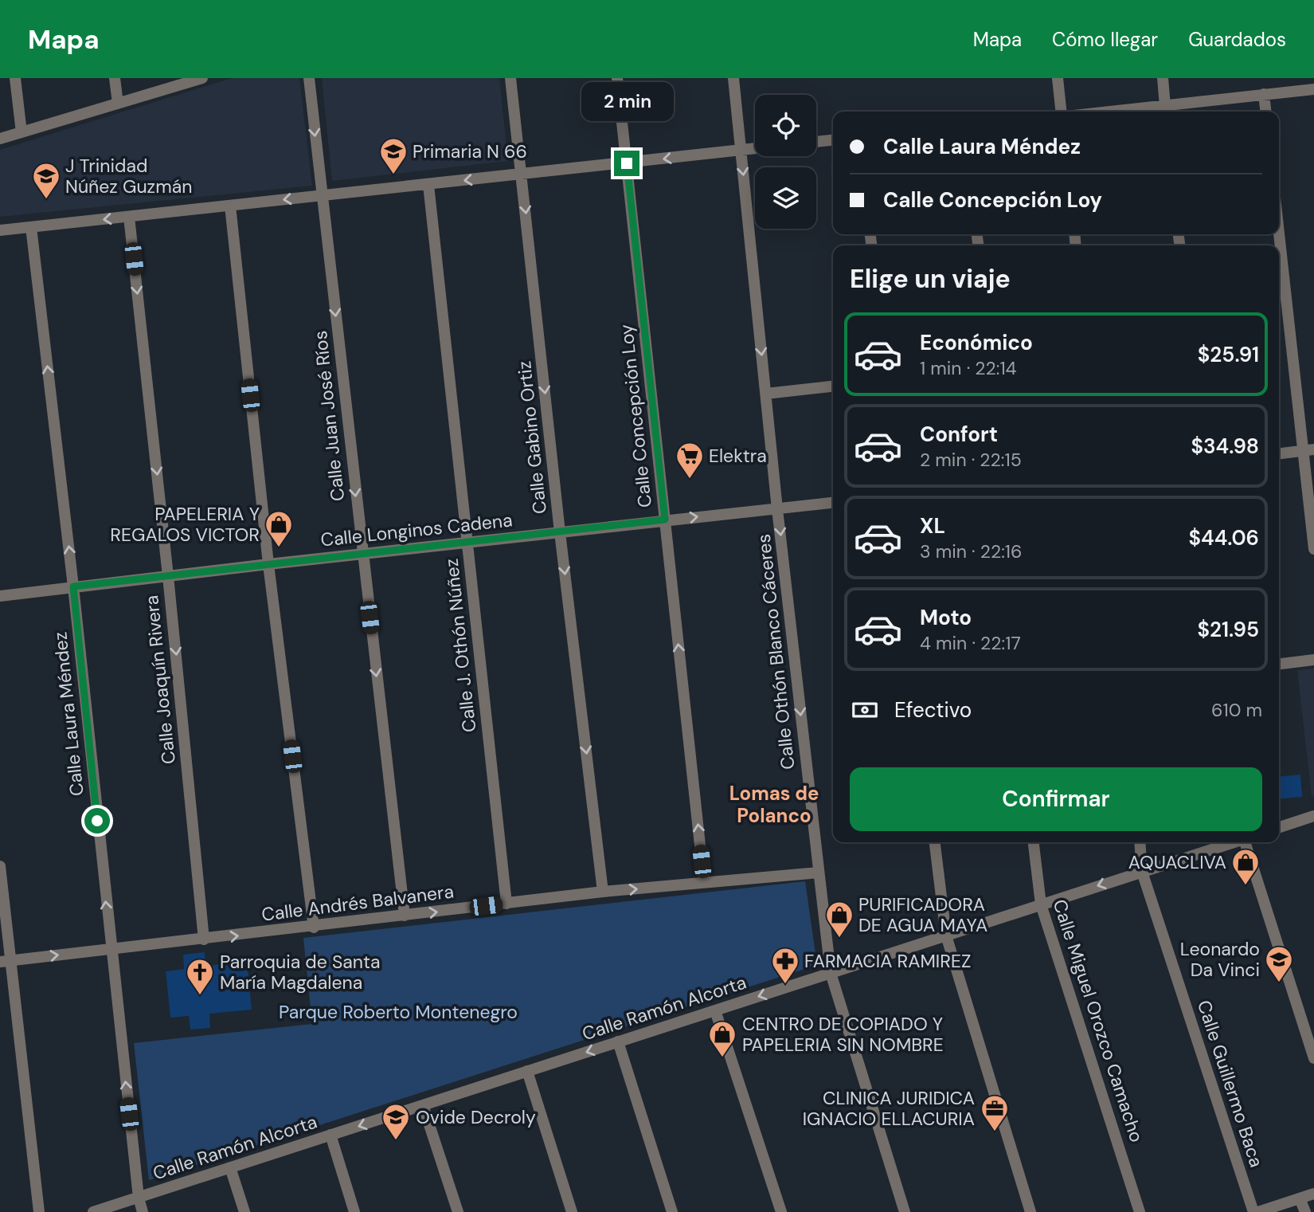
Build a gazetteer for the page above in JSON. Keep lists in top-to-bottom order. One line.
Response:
{"streets":{"street":["Calle Juan José Ríos","Calle Concepción Loy","Calle Gabino Ortiz","Calle Longinos Cadena","Calle J. Othón Núñez","Calle Othón Blanco Cáceres","Calle Joaquín Rivera","Calle Laura Méndez","Calle Andrés Balvanera","Calle Ramón Alcorta","Calle Miguel Orozco Camacho","Calle Guillermo Baca"]},"crossings":[["Calle Juan José Ríos","Calle Longinos Cadena"],["Calle Juan José Ríos","Calle Andrés Balvanera"],["Calle Concepción Loy","Calle Longinos Cadena"],["Calle Concepción Loy","Calle Andrés Balvanera"],["Calle Gabino Ortiz","Calle Longinos Cadena"],["Calle Gabino Ortiz","Calle Andrés Balvanera"],["Calle Longinos Cadena","Calle J. Othón Núñez"],["Calle Longinos Cadena","Calle Othón Blanco Cáceres"],["Calle Longinos Cadena","Calle Joaquín Rivera"],["Calle Longinos Cadena","Calle Laura Méndez"],["Calle J. Othón Núñez","Calle Andrés Balvanera"],["Calle Othón Blanco Cáceres","Calle Andrés Balvanera"],["Calle Othón Blanco Cáceres","Calle Ramón Alcorta"],["Calle Joaquín Rivera","Calle Andrés Balvanera"],["Calle Laura Méndez","Calle Andrés Balvanera"],["Calle Laura Méndez","Calle Ramón Alcorta"],["Calle Ramón Alcorta","Calle Miguel Orozco Camacho"],["Calle Ramón Alcorta","Calle Guillermo Baca"]],"one_way":["Calle Concepción Loy","Calle Gabino Ortiz","Calle Othón Blanco Cáceres","Calle Joaquín Rivera","Calle Laura Méndez","Calle Andrés Balvanera","Calle Ramón Alcorta"],"districts":["Lomas de Polanco"],"parks":["Parque Roberto Montenegro"],"places":{"school or university":["Primaria N 66","J Trinidad Núñez Guzmán","Leonardo Da Vinci","Ovide Decroly"],"supermarket":["Elektra"],"shop":["PAPELERIA Y REGALOS VICTOR","AQUACLIVA","PURIFICADORA DE AGUA MAYA","CENTRO DE COPIADO Y PAPELERIA SIN NOMBRE"],"pharmacy":["FARMACIA RAMIREZ"],"church":["Parroquia de Santa María Magdalena"],"office":["CLINICA JURIDICA IGNACIO ELLACURIA"]},"page":{"header":"Mapa","nav":["Mapa","Cómo llegar","Guardados"],"bubble":"2 min","banner":["Calle Laura Méndez","Calle Concepción Loy"],"heading":"Elige un viaje","list":[{"name":"Económico","note":"1 min · 22:14","value":"$25.91"},{"name":"Confort","note":"2 min · 22:15","value":"$34.98"},{"name":"XL","note":"3 min · 22:16","value":"$44.06"},{"name":"Moto","note":"4 min · 22:17","value":"$21.95"}],"pay":["Efectivo","610 m"],"buttons":"Confirmar"}}
